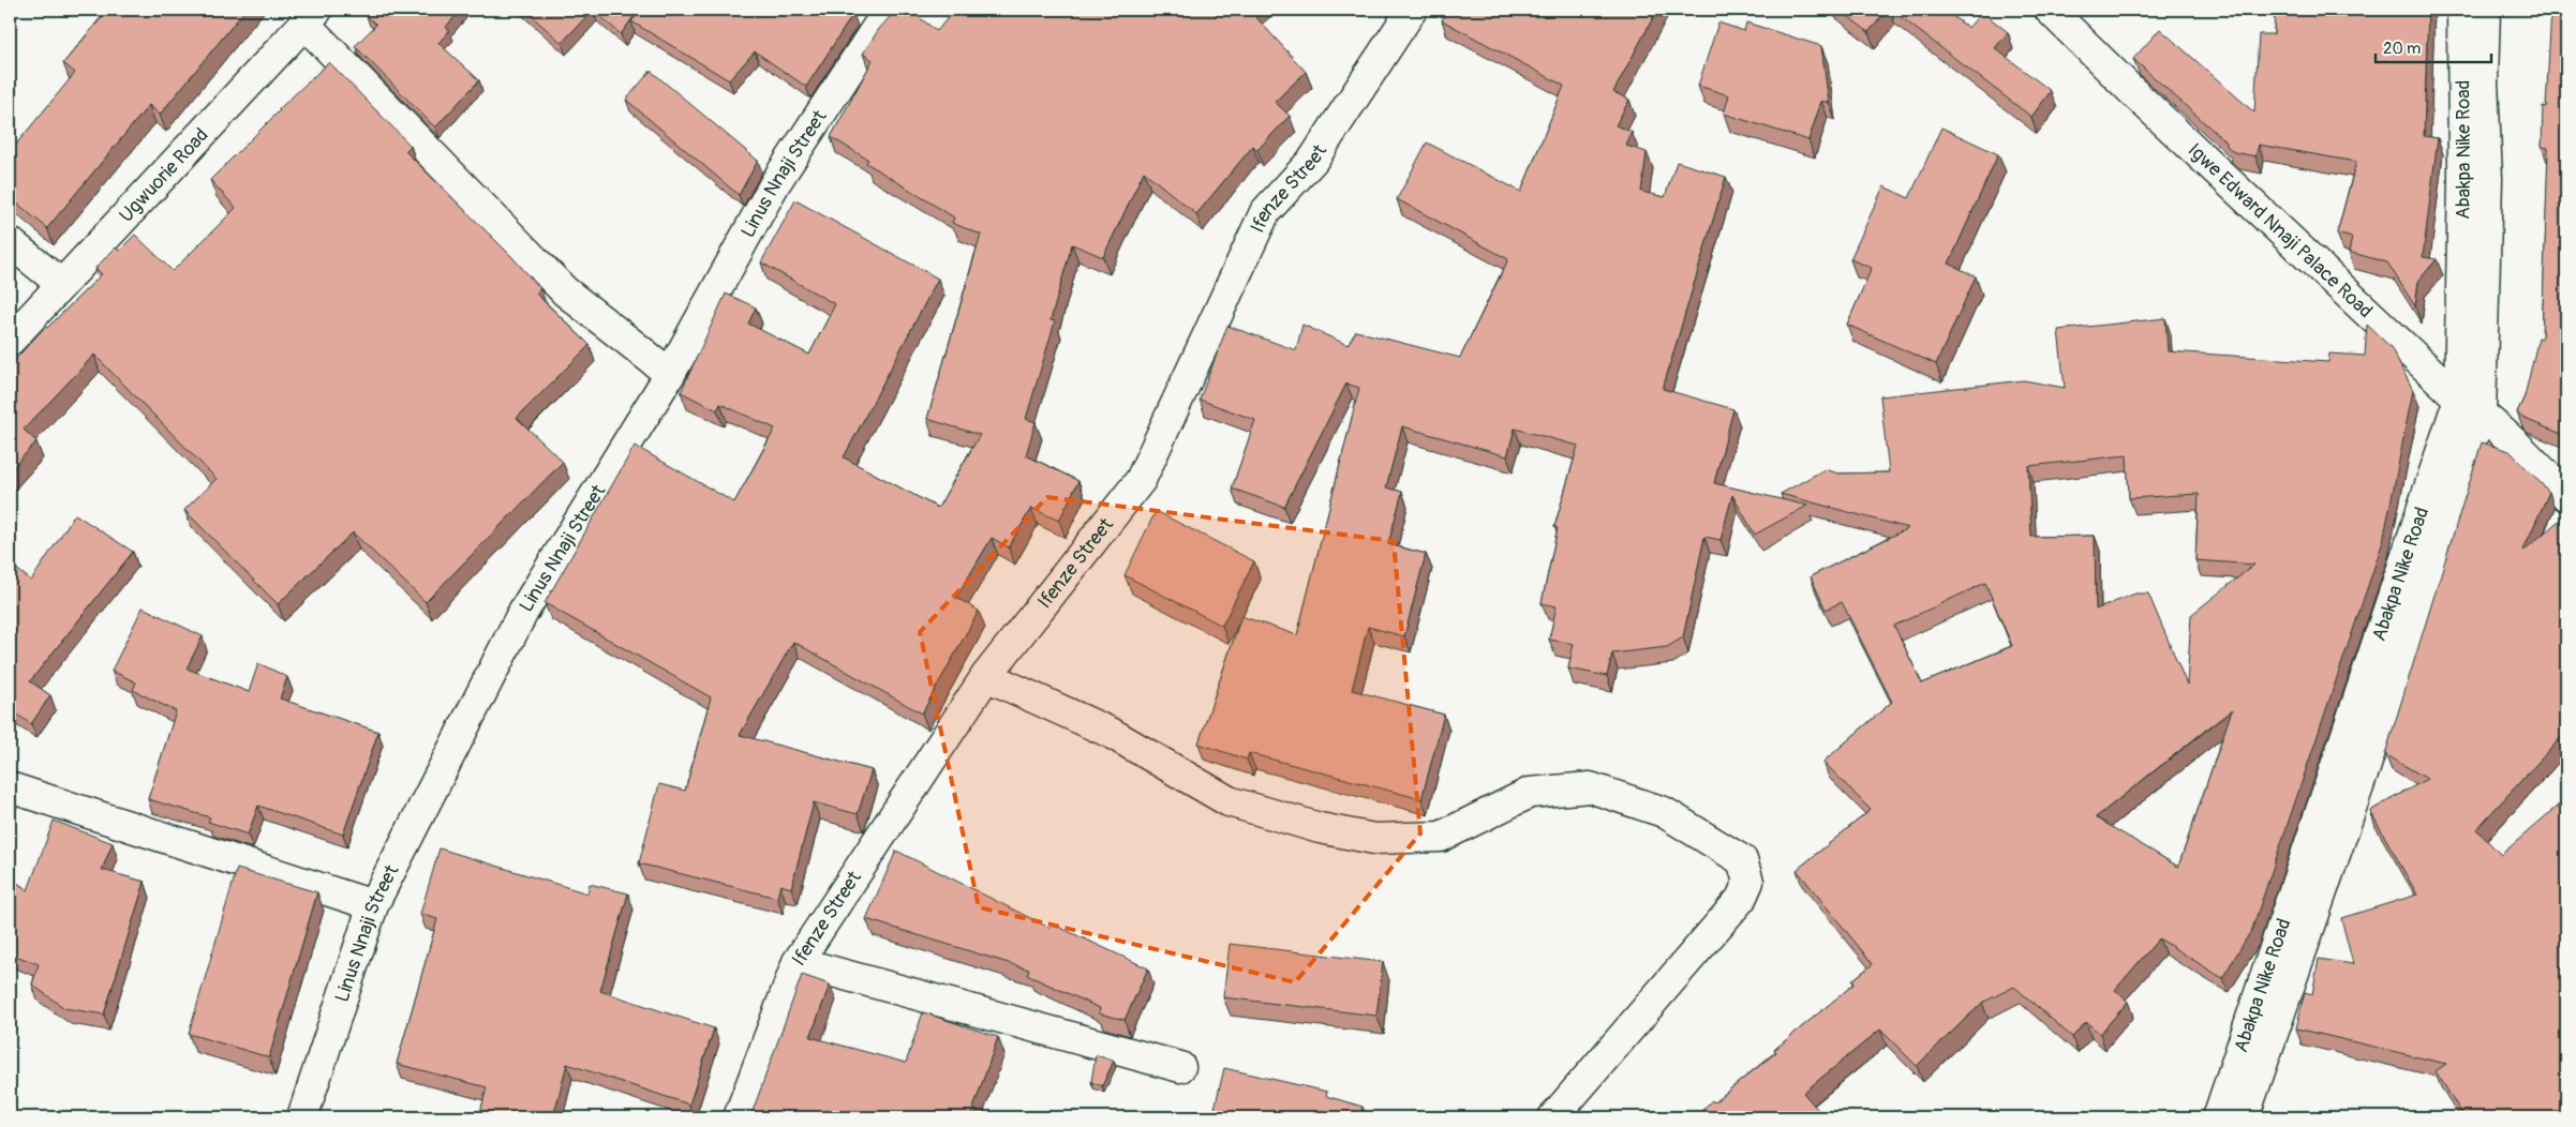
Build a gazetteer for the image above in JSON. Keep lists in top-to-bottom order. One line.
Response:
{"streets":{"street":["Abakpa Nike Road","Ugwuorie Road","Linus Nnaji Street","Ifenze Street","Igwe Edward Nnaji Palace Road"]},"crossings":[["Abakpa Nike Road","Igwe Edward Nnaji Palace Road"]],"scale_bar":"20 m"}
